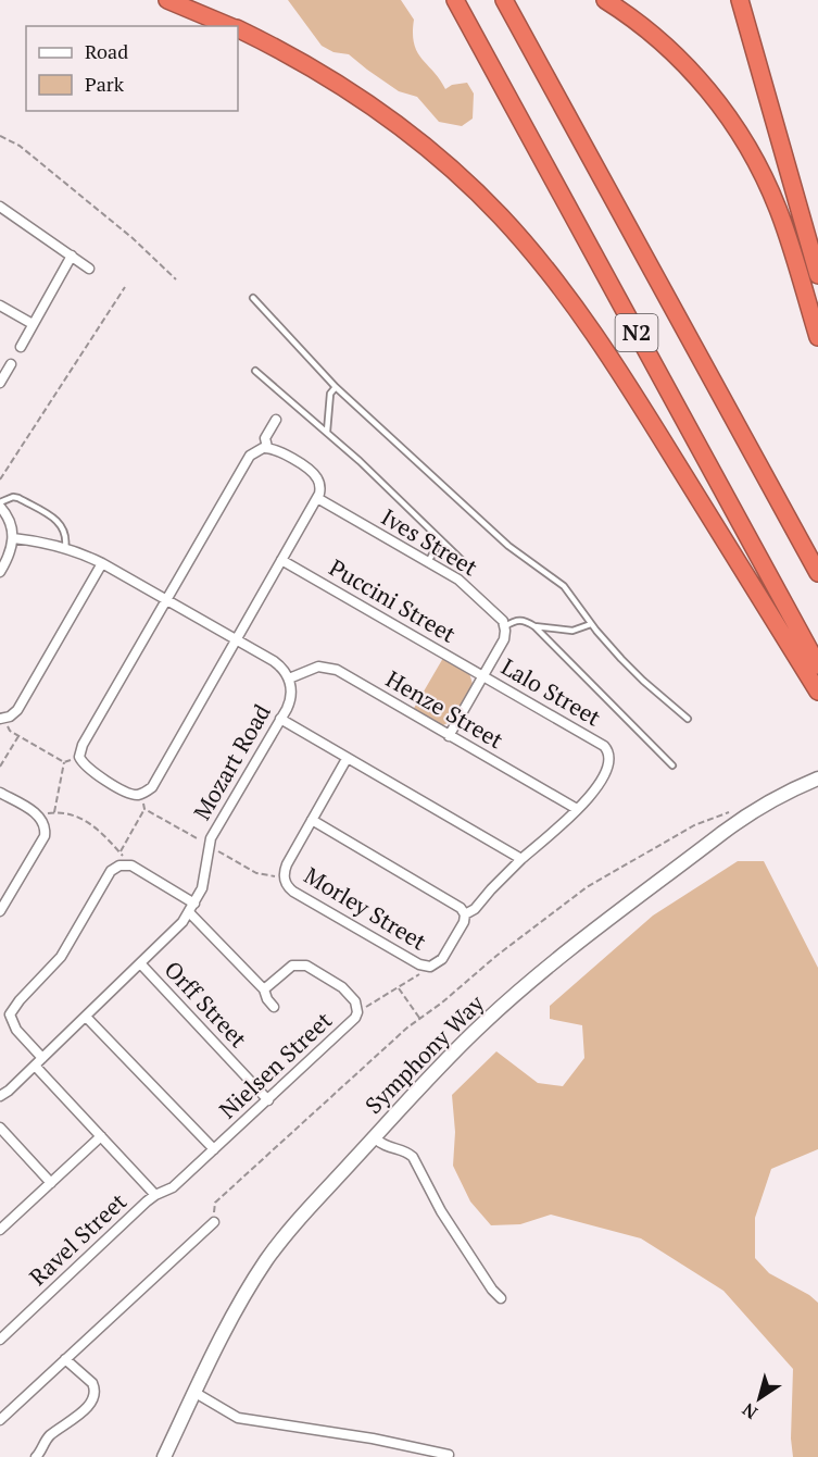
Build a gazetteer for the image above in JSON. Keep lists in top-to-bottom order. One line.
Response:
{"streets":{"highway":["N2"],"main road":["Symphony Way"],"street":["Ives Street","Puccini Street","Lalo Street","Henze Street","Mozart Road","Morley Street","Orff Street","Nielsen Street","Ravel Street"]},"crossings":[["Puccini Street","Lalo Street"],["Lalo Street","Henze Street"],["Lalo Street","Morley Street"],["Henze Street","Mozart Road"],["Mozart Road","Orff Street"],["Mozart Road","Nielsen Street"],["Mozart Road","Ravel Street"],["Orff Street","Nielsen Street"],["Nielsen Street","Ravel Street"]],"legend":["Road","Park"],"north":"bottom left"}
